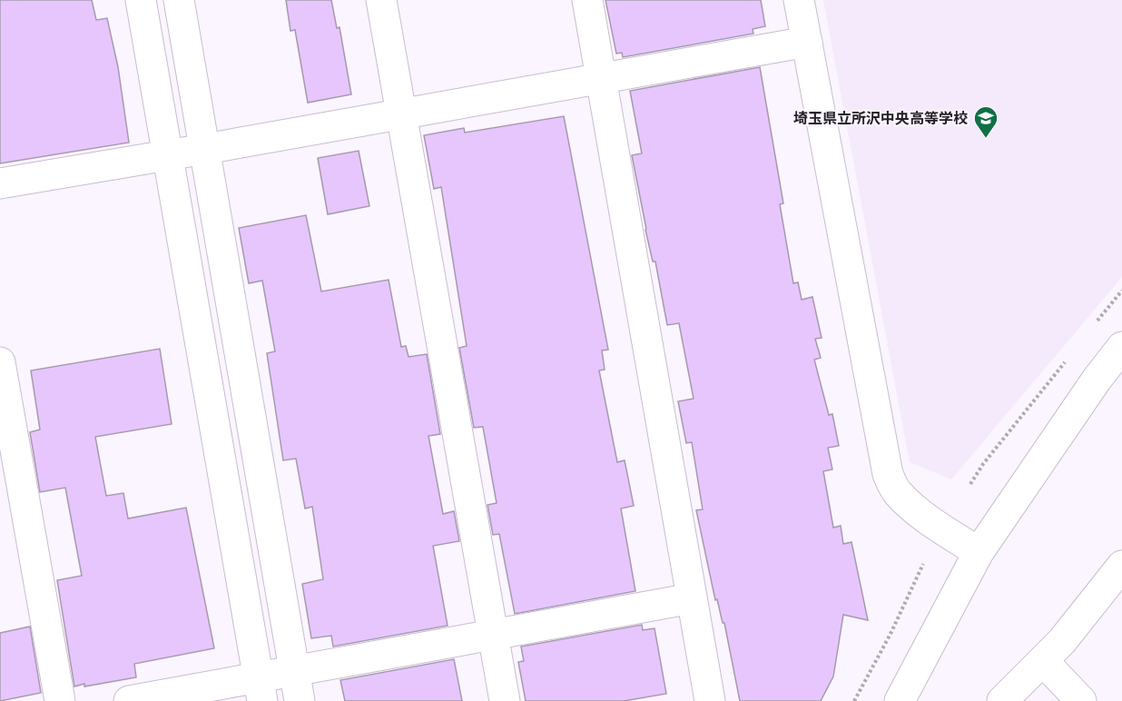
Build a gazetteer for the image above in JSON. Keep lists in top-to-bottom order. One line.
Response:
{"places":{"school or university":["埼玉県立所沢中央高等学校"]}}
